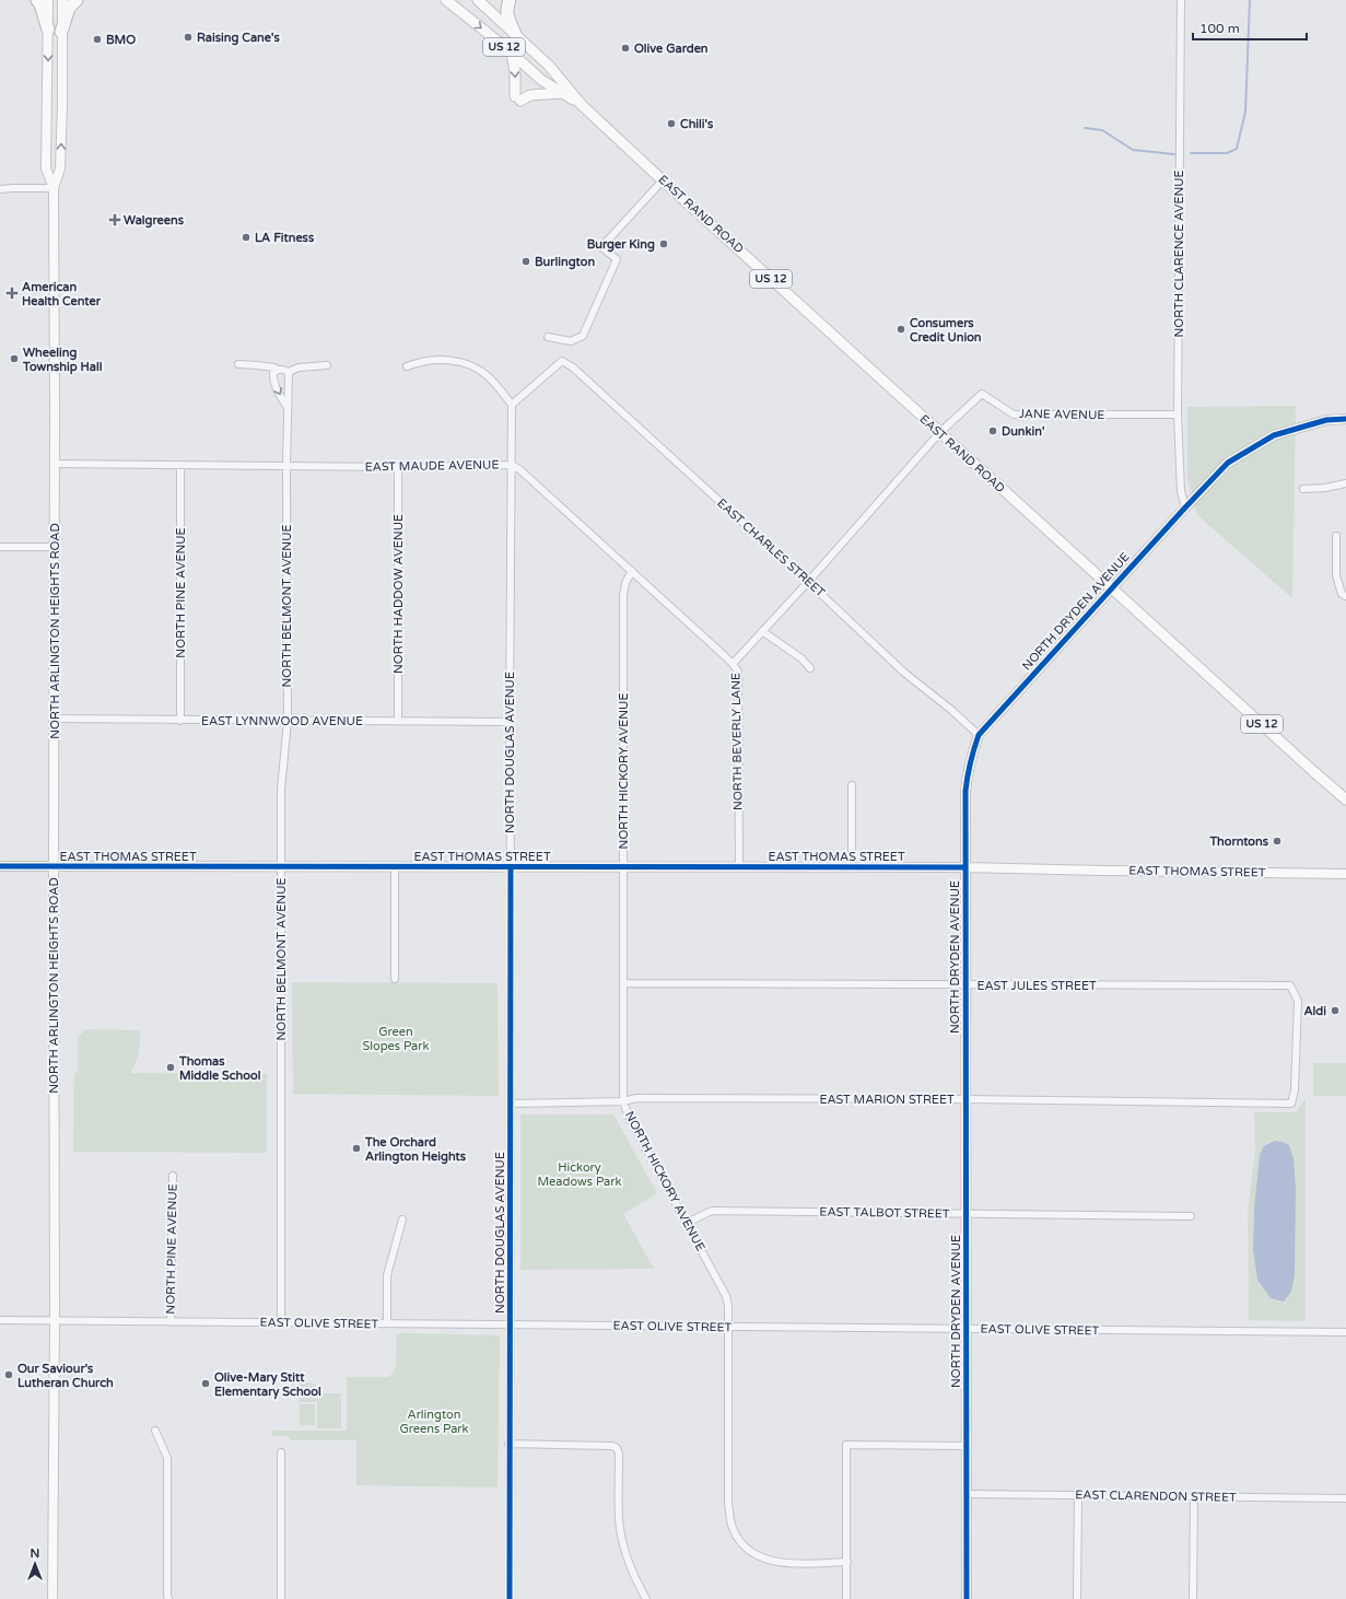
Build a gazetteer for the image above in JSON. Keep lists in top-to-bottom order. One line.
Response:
{"streets":{"main road":["US 12","EAST RAND ROAD"],"street":["NORTH CLARENCE AVENUE","JANE AVENUE","EAST MAUDE AVENUE","EAST CHARLES STREET","NORTH PINE AVENUE","NORTH HADDOW AVENUE","NORTH BELMONT AVENUE","NORTH DRYDEN AVENUE","NORTH ARLINGTON HEIGHTS ROAD","EAST LYNNWOOD AVENUE","NORTH BEVERLY LANE","NORTH DOUGLAS AVENUE","NORTH HICKORY AVENUE","EAST THOMAS STREET","EAST JULES STREET","EAST MARION STREET","EAST TALBOT STREET","EAST OLIVE STREET","EAST CLARENDON STREET"]},"crossings":[["EAST RAND ROAD","JANE AVENUE"],["EAST RAND ROAD","NORTH DRYDEN AVENUE"],["EAST RAND ROAD","NORTH BEVERLY LANE"],["NORTH CLARENCE AVENUE","JANE AVENUE"],["NORTH CLARENCE AVENUE","NORTH DRYDEN AVENUE"],["JANE AVENUE","NORTH BEVERLY LANE"],["EAST MAUDE AVENUE","NORTH PINE AVENUE"],["EAST MAUDE AVENUE","NORTH HADDOW AVENUE"],["EAST MAUDE AVENUE","NORTH BELMONT AVENUE"],["EAST MAUDE AVENUE","NORTH ARLINGTON HEIGHTS ROAD"],["EAST MAUDE AVENUE","NORTH BEVERLY LANE"],["EAST MAUDE AVENUE","NORTH DOUGLAS AVENUE"],["EAST MAUDE AVENUE","NORTH HICKORY AVENUE"],["EAST CHARLES STREET","NORTH DRYDEN AVENUE"],["EAST CHARLES STREET","NORTH BEVERLY LANE"],["EAST CHARLES STREET","NORTH DOUGLAS AVENUE"],["NORTH PINE AVENUE","EAST LYNNWOOD AVENUE"],["NORTH PINE AVENUE","EAST OLIVE STREET"],["NORTH HADDOW AVENUE","EAST LYNNWOOD AVENUE"],["NORTH BELMONT AVENUE","EAST LYNNWOOD AVENUE"],["NORTH BELMONT AVENUE","EAST THOMAS STREET"],["NORTH BELMONT AVENUE","EAST OLIVE STREET"],["NORTH DRYDEN AVENUE","EAST THOMAS STREET"],["NORTH DRYDEN AVENUE","EAST JULES STREET"],["NORTH DRYDEN AVENUE","EAST MARION STREET"],["NORTH DRYDEN AVENUE","EAST TALBOT STREET"],["NORTH DRYDEN AVENUE","EAST OLIVE STREET"],["NORTH DRYDEN AVENUE","EAST CLARENDON STREET"],["NORTH ARLINGTON HEIGHTS ROAD","EAST LYNNWOOD AVENUE"],["NORTH ARLINGTON HEIGHTS ROAD","EAST THOMAS STREET"],["NORTH ARLINGTON HEIGHTS ROAD","EAST OLIVE STREET"],["EAST LYNNWOOD AVENUE","NORTH DOUGLAS AVENUE"],["NORTH BEVERLY LANE","EAST THOMAS STREET"],["NORTH DOUGLAS AVENUE","EAST THOMAS STREET"],["NORTH DOUGLAS AVENUE","EAST MARION STREET"],["NORTH DOUGLAS AVENUE","EAST OLIVE STREET"],["NORTH HICKORY AVENUE","EAST THOMAS STREET"],["NORTH HICKORY AVENUE","EAST JULES STREET"],["NORTH HICKORY AVENUE","EAST MARION STREET"],["NORTH HICKORY AVENUE","EAST TALBOT STREET"],["NORTH HICKORY AVENUE","EAST OLIVE STREET"],["EAST JULES STREET","EAST MARION STREET"]],"parks":["Green Slopes Park","Hickory Meadows Park","Arlington Greens Park"],"places":{"other":["Raising Cane's","BMO","Olive Garden","Chili's","LA Fitness","Burger King","Burlington","Consumers Credit Union","Wheeling Township Hall","Dunkin'","Thorntons","Aldi","Thomas Middle School","The Orchard Arlington Heights","Our Saviour's Lutheran Church","Olive-Mary Stitt Elementary School"],"health":["Walgreens","American Health Center"]},"scale_bar":"100 m","north":"top"}
